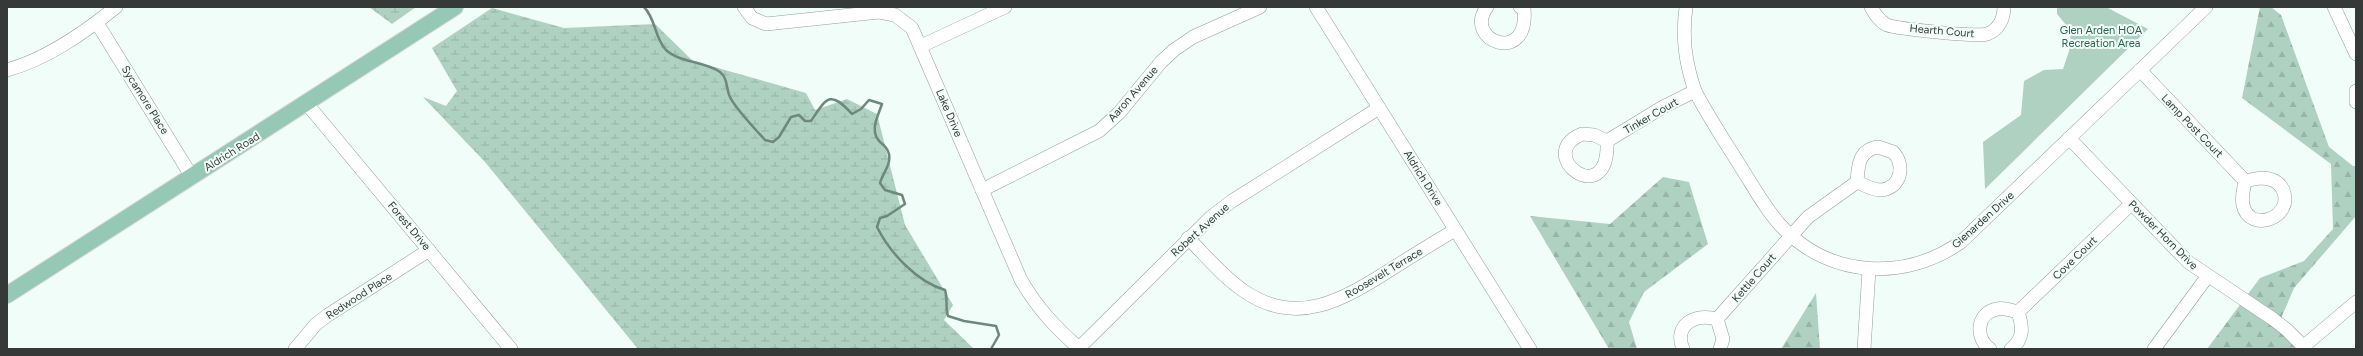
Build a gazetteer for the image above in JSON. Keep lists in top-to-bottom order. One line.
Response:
{"streets":{"main road":["Aldrich Road"],"street":["Hearth Court","Aaron Avenue","Sycamore Place","Lake Drive","Tinker Court","Lamp Post Court","Aldrich Drive","Glenarden Drive","Forest Drive","Robert Avenue","Powder Horn Drive","Cove Court","Roosevelt Terrace","Kettle Court","Redwood Place"]},"crossings":[["Aaron Avenue","Lake Drive"],["Sycamore Place","Aldrich Road"],["Lake Drive","Robert Avenue"],["Tinker Court","Glenarden Drive"],["Lamp Post Court","Glenarden Drive"],["Aldrich Road","Forest Drive"],["Aldrich Drive","Robert Avenue"],["Aldrich Drive","Roosevelt Terrace"],["Glenarden Drive","Powder Horn Drive"],["Glenarden Drive","Kettle Court"],["Forest Drive","Redwood Place"],["Robert Avenue","Roosevelt Terrace"],["Powder Horn Drive","Cove Court"]],"parks":["Glen Arden HOA Recreation Area"]}
